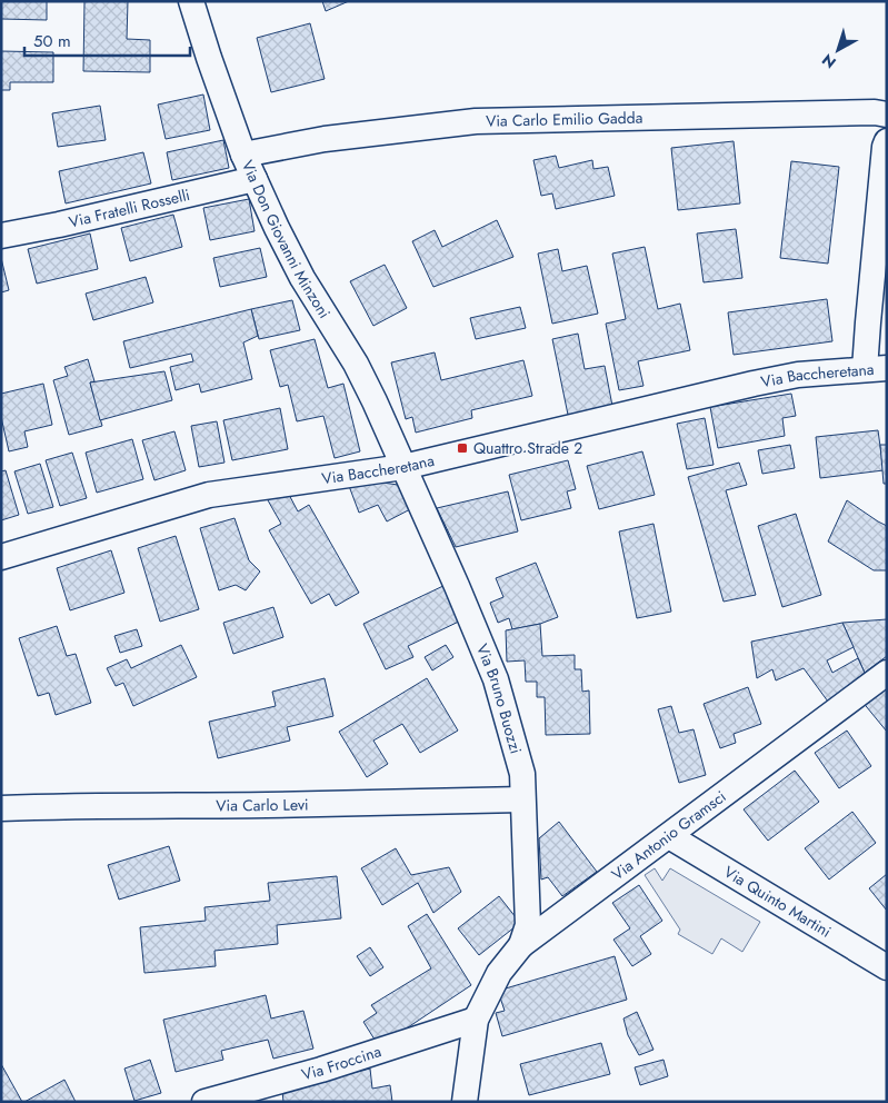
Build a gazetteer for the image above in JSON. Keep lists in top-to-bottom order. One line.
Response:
{"streets":{"street":["Via Carlo Emilio Gadda","Via Fratelli Rosselli","Via Don Giovanni Minzoni","Via Baccheretana","Via Bruno Buozzi","Via Carlo Levi","Via Antonio Gramsci","Via Quinto Martini","Via Froccina"]},"crossings":[["Via Carlo Emilio Gadda","Via Don Giovanni Minzoni"],["Via Fratelli Rosselli","Via Don Giovanni Minzoni"],["Via Don Giovanni Minzoni","Via Baccheretana"],["Via Don Giovanni Minzoni","Via Bruno Buozzi"],["Via Baccheretana","Via Bruno Buozzi"],["Via Bruno Buozzi","Via Carlo Levi"],["Via Bruno Buozzi","Via Antonio Gramsci"],["Via Antonio Gramsci","Via Quinto Martini"],["Via Antonio Gramsci","Via Froccina"]],"places":{"transit":["Quattro Strade 2"]},"scale_bar":"50 m","north":"bottom left"}
